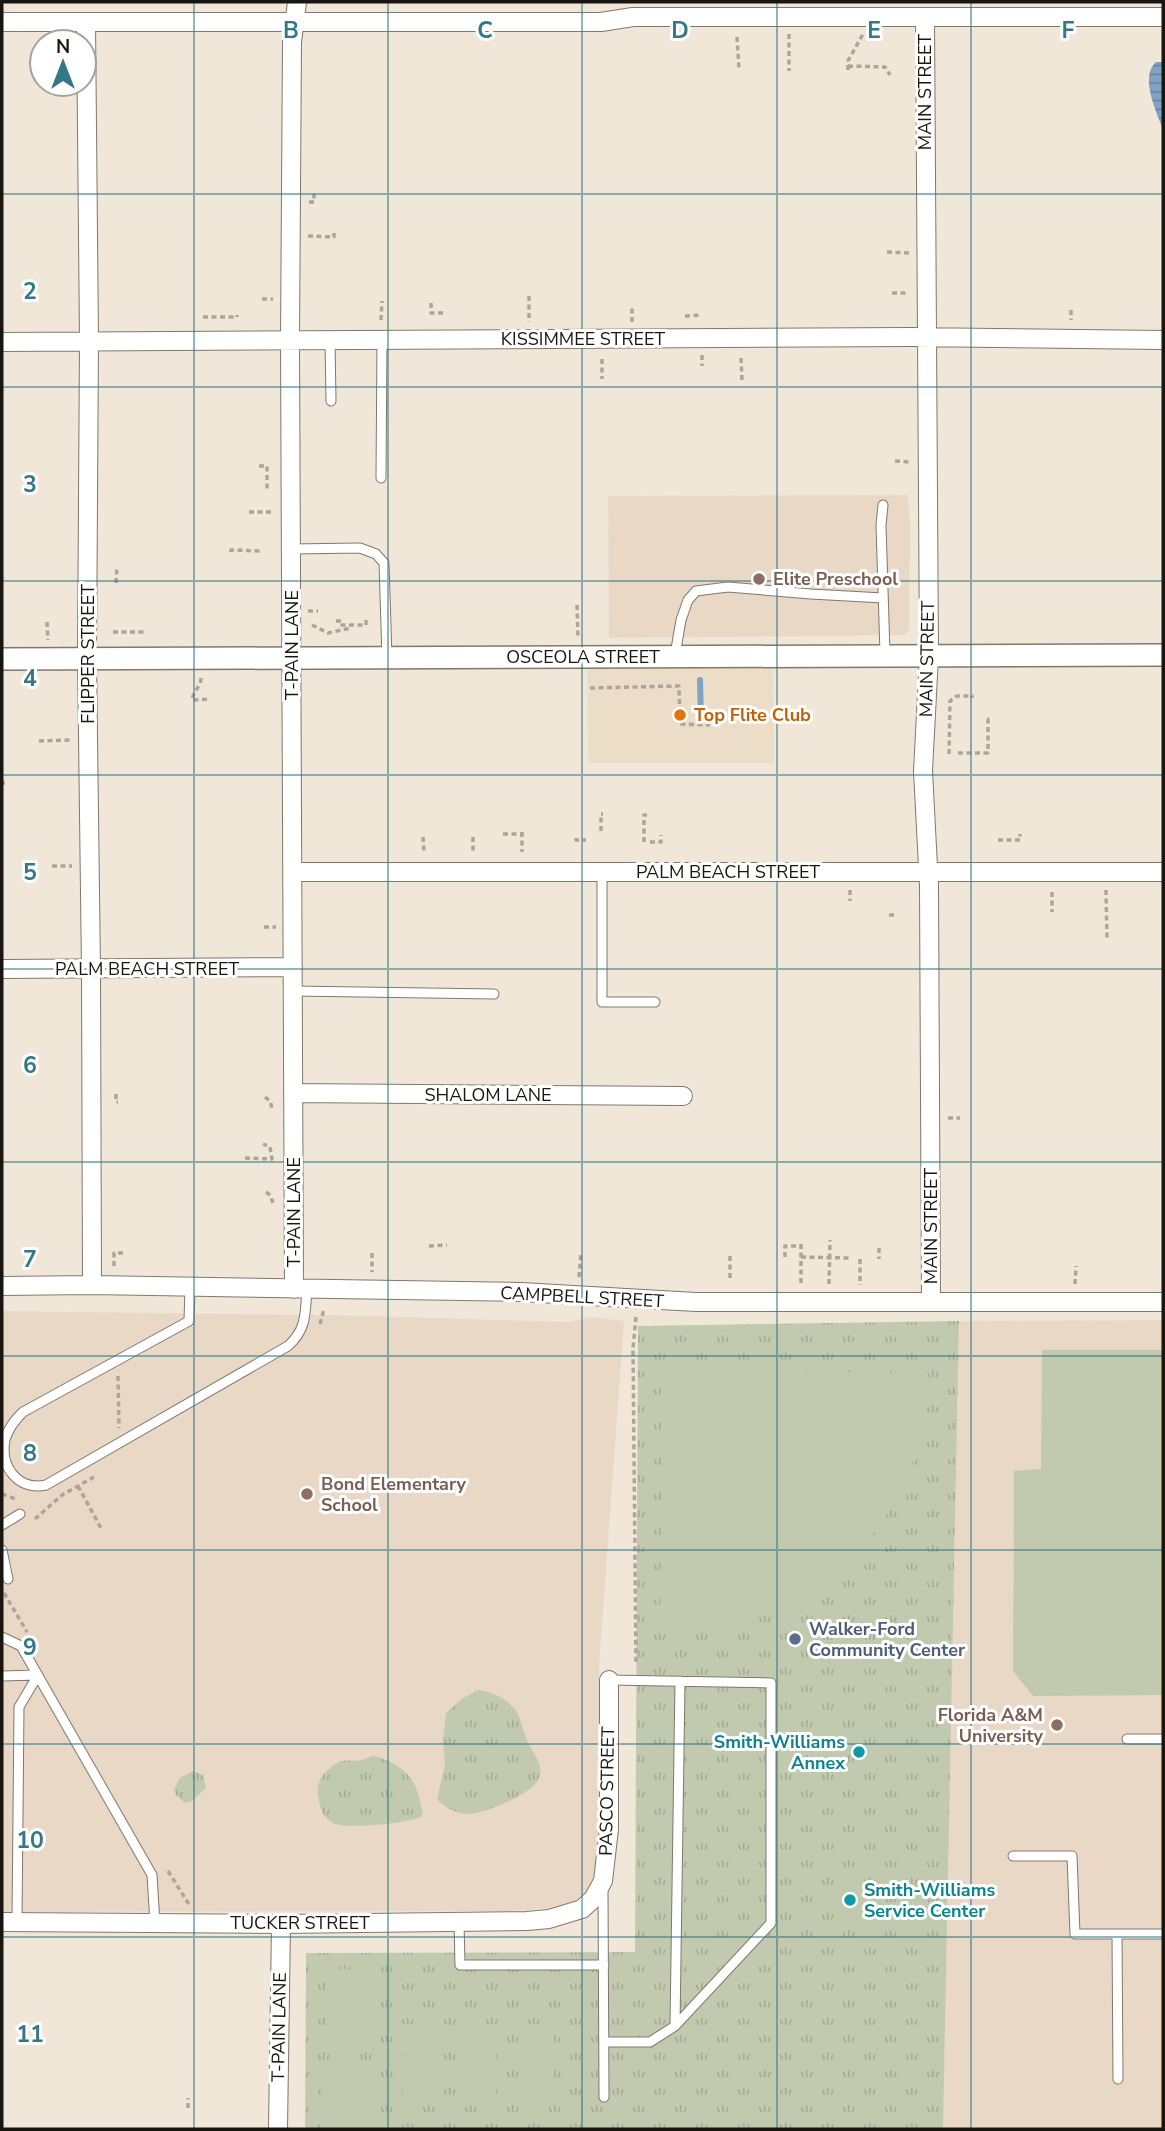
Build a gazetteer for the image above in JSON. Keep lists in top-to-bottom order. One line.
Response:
{"streets":{"street":["MAIN STREET","KISSIMMEE STREET","T-PAIN LANE","FLIPPER STREET","OSCEOLA STREET","PALM BEACH STREET","SHALOM LANE","CAMPBELL STREET","PASCO STREET","TUCKER STREET"]},"crossings":[["MAIN STREET","KISSIMMEE STREET"],["MAIN STREET","OSCEOLA STREET"],["MAIN STREET","PALM BEACH STREET"],["MAIN STREET","CAMPBELL STREET"],["KISSIMMEE STREET","T-PAIN LANE"],["KISSIMMEE STREET","FLIPPER STREET"],["T-PAIN LANE","OSCEOLA STREET"],["T-PAIN LANE","PALM BEACH STREET"],["T-PAIN LANE","SHALOM LANE"],["T-PAIN LANE","CAMPBELL STREET"],["T-PAIN LANE","TUCKER STREET"],["FLIPPER STREET","OSCEOLA STREET"],["FLIPPER STREET","PALM BEACH STREET"],["FLIPPER STREET","CAMPBELL STREET"],["PASCO STREET","TUCKER STREET"]],"places":["Elite Preschool","Top Flite Club","Bond Elementary School","Walker-Ford Community Center","Florida A&M University","Smith-Williams Annex","Smith-Williams Service Center"],"north":"top","grid":{"columns":["B","C","D","E","F"],"rows":["2","3","4","5","6","7","8","9","10","11"]}}
